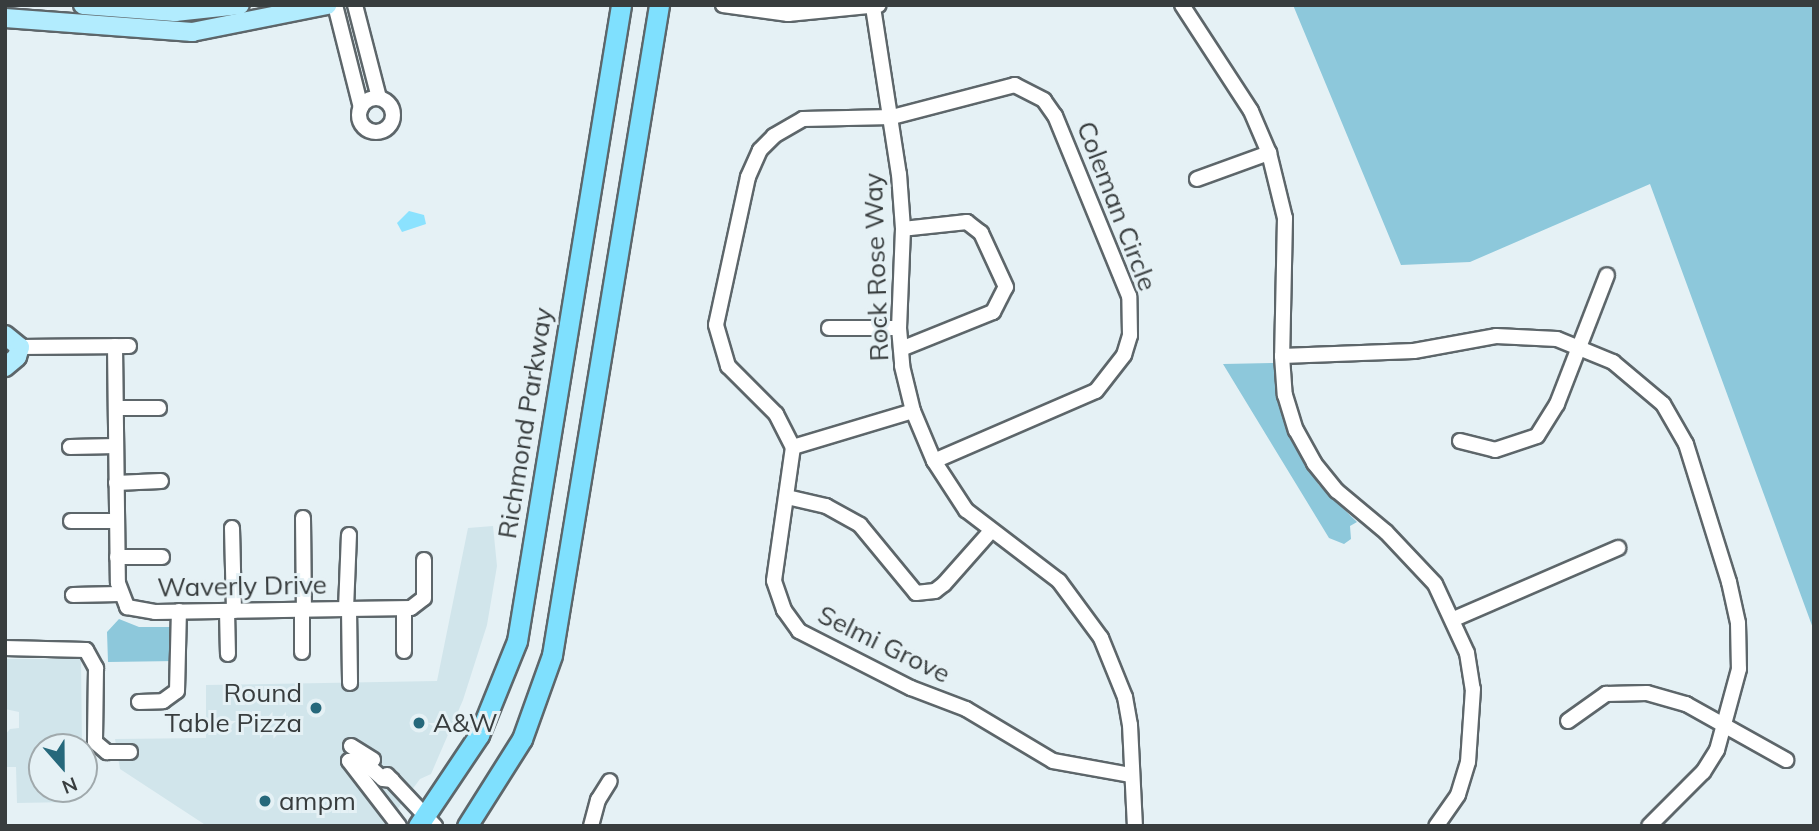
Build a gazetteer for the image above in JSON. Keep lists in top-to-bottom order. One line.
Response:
{"streets":{"highway":["Richmond Parkway"],"street":["Coleman Circle","Rock Rose Way","Waverly Drive","Selmi Grove"]},"crossings":[["Coleman Circle","Rock Rose Way"],["Rock Rose Way","Selmi Grove"]],"places":["Round Table Pizza","A&W","ampm"],"north":"bottom"}
